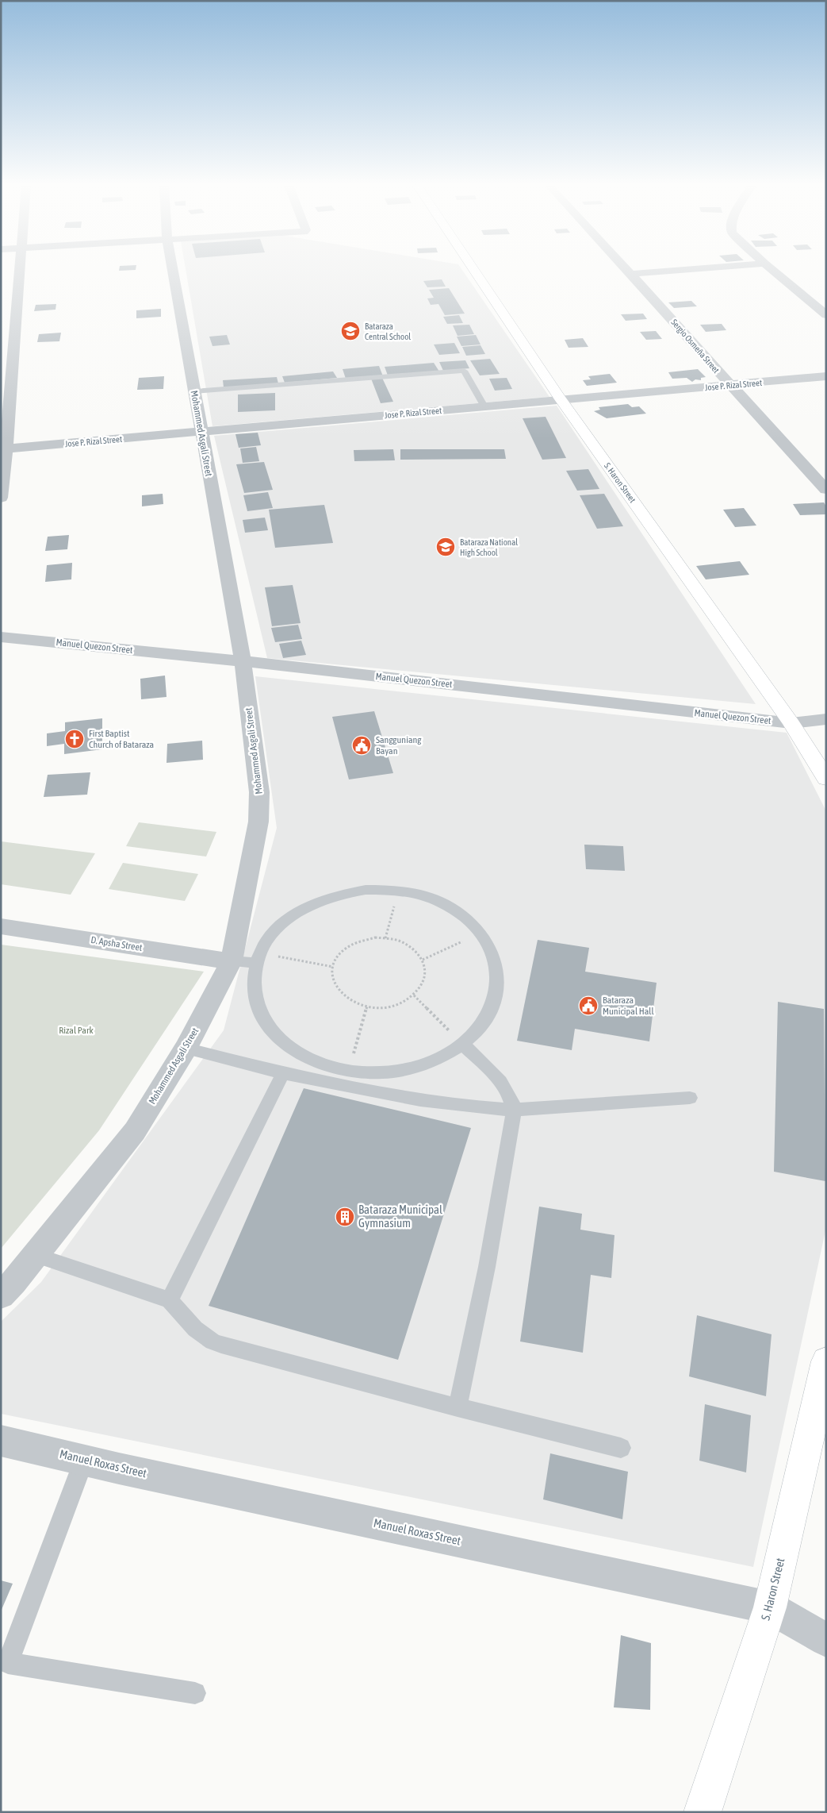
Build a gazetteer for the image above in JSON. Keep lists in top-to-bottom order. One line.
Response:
{"streets":{"street":["Sergio Osmeña Street","Jose P. Rizal Street","Mohammed Asgali Street","S. Haron Street","Manuel Quezon Street","D. Apsha Street","Manuel Roxas Street"]},"crossings":[["Sergio Osmeña Street","Jose P. Rizal Street"],["Jose P. Rizal Street","Mohammed Asgali Street"],["Jose P. Rizal Street","S. Haron Street"],["Mohammed Asgali Street","Manuel Quezon Street"],["Mohammed Asgali Street","D. Apsha Street"],["S. Haron Street","Manuel Quezon Street"],["S. Haron Street","Manuel Roxas Street"]],"parks":["Rizal Park"],"places":{"school or university":["Bataraza Central School","Bataraza National High School"],"church":["First Baptist Church of Bataraza"],"public building":["Sangguniang Bayan","Bataraza Municipal Hall"],"building":["Bataraza Municipal Gymnasium"]}}
